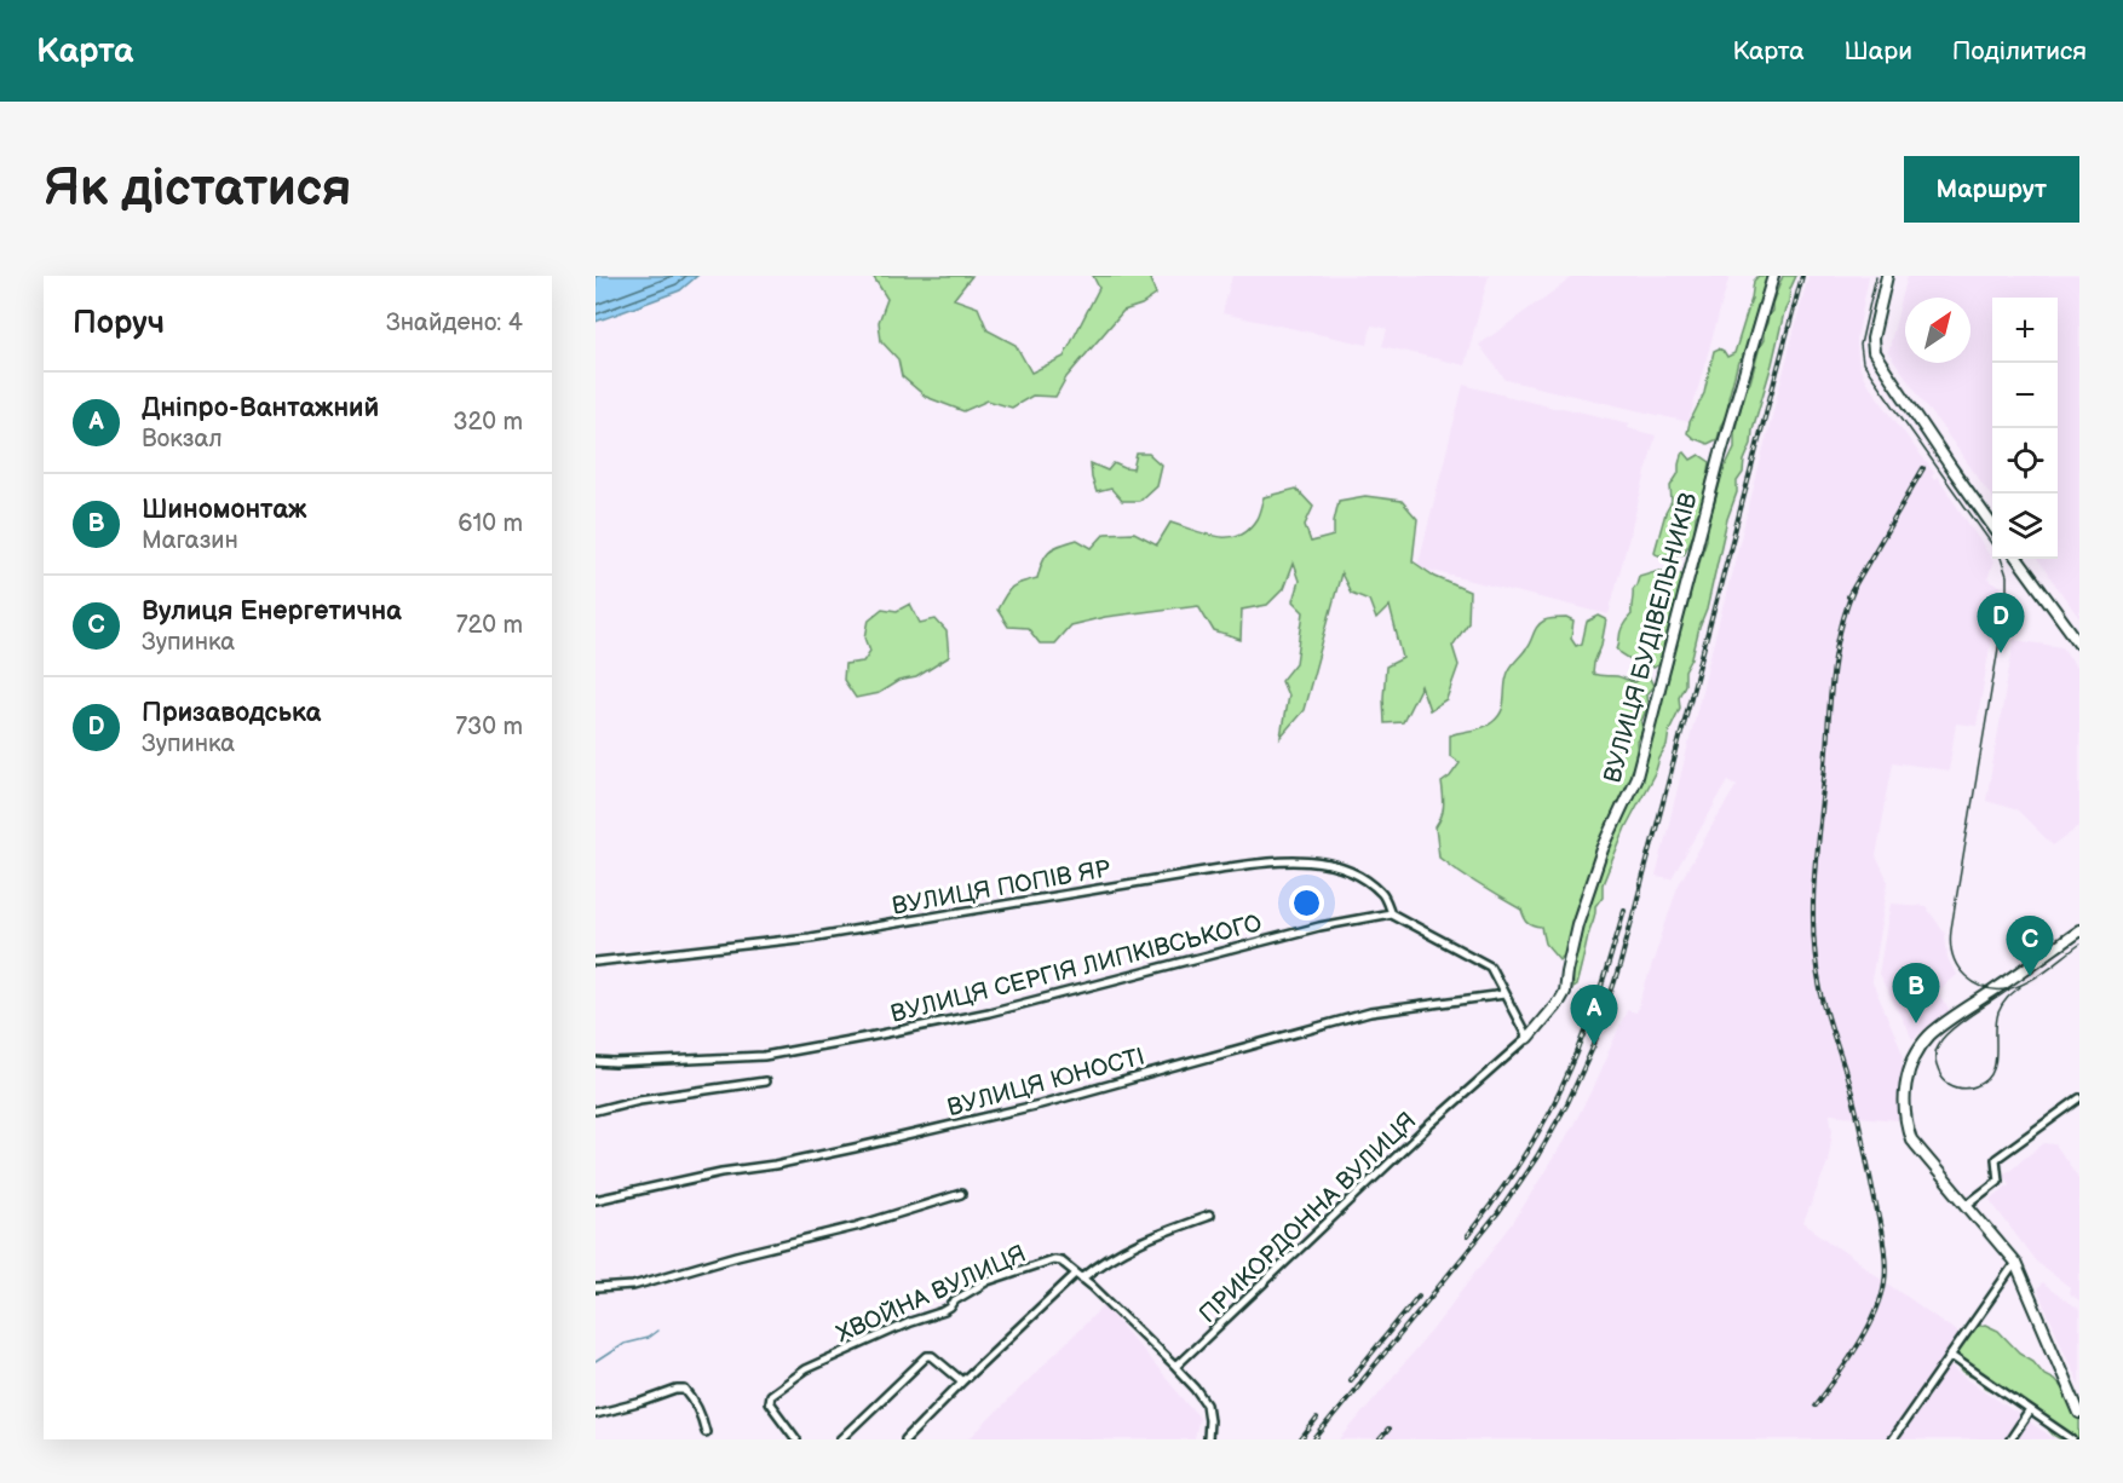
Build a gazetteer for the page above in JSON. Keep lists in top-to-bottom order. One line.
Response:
{"streets":{"street":["ВУЛИЦЯ БУДІВЕЛЬНИКІВ","ВУЛИЦЯ ПОПІВ ЯР","ВУЛИЦЯ СЕРГІЯ ЛИПКІВСЬКОГО","ВУЛИЦЯ ЮНОСТІ","ПРИКОРДОННА ВУЛИЦЯ","ХВОЙНА ВУЛИЦЯ"]},"crossings":[["ВУЛИЦЯ БУДІВЕЛЬНИКІВ","ПРИКОРДОННА ВУЛИЦЯ"],["ВУЛИЦЯ ПОПІВ ЯР","ВУЛИЦЯ СЕРГІЯ ЛИПКІВСЬКОГО"]],"north":"top right","page":{"header":"Карта","nav":["Карта","Шари","Поділитися"],"buttons":"Маршрут","title":"Як дістатися","heading":["Поруч","Знайдено: 4"],"map_buttons":["+","−"],"list":[{"mark":"A","name":"Дніпро-Вантажний","note":"Вокзал","value":"320 m"},{"mark":"B","name":"Шиномонтаж","note":"Магазин","value":"610 m"},{"mark":"C","name":"Вулиця Енергетична","note":"Зупинка","value":"720 m"},{"mark":"D","name":"Призаводська","note":"Зупинка","value":"730 m"}],"pins":["D","C","B","A"]}}
